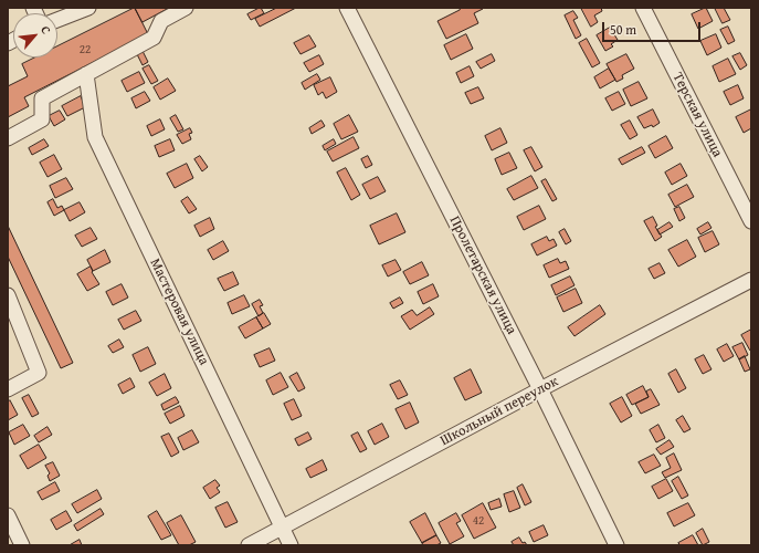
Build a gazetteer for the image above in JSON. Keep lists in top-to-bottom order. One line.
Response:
{"streets":{"street":["Терская улица","Пролетарская улица","Мастеровая улица","Школьный переулок"]},"crossings":[["Пролетарская улица","Школьный переулок"],["Мастеровая улица","Школьный переулок"]],"house_numbers":["22","42"],"scale_bar":"50 m","north":"top right"}
